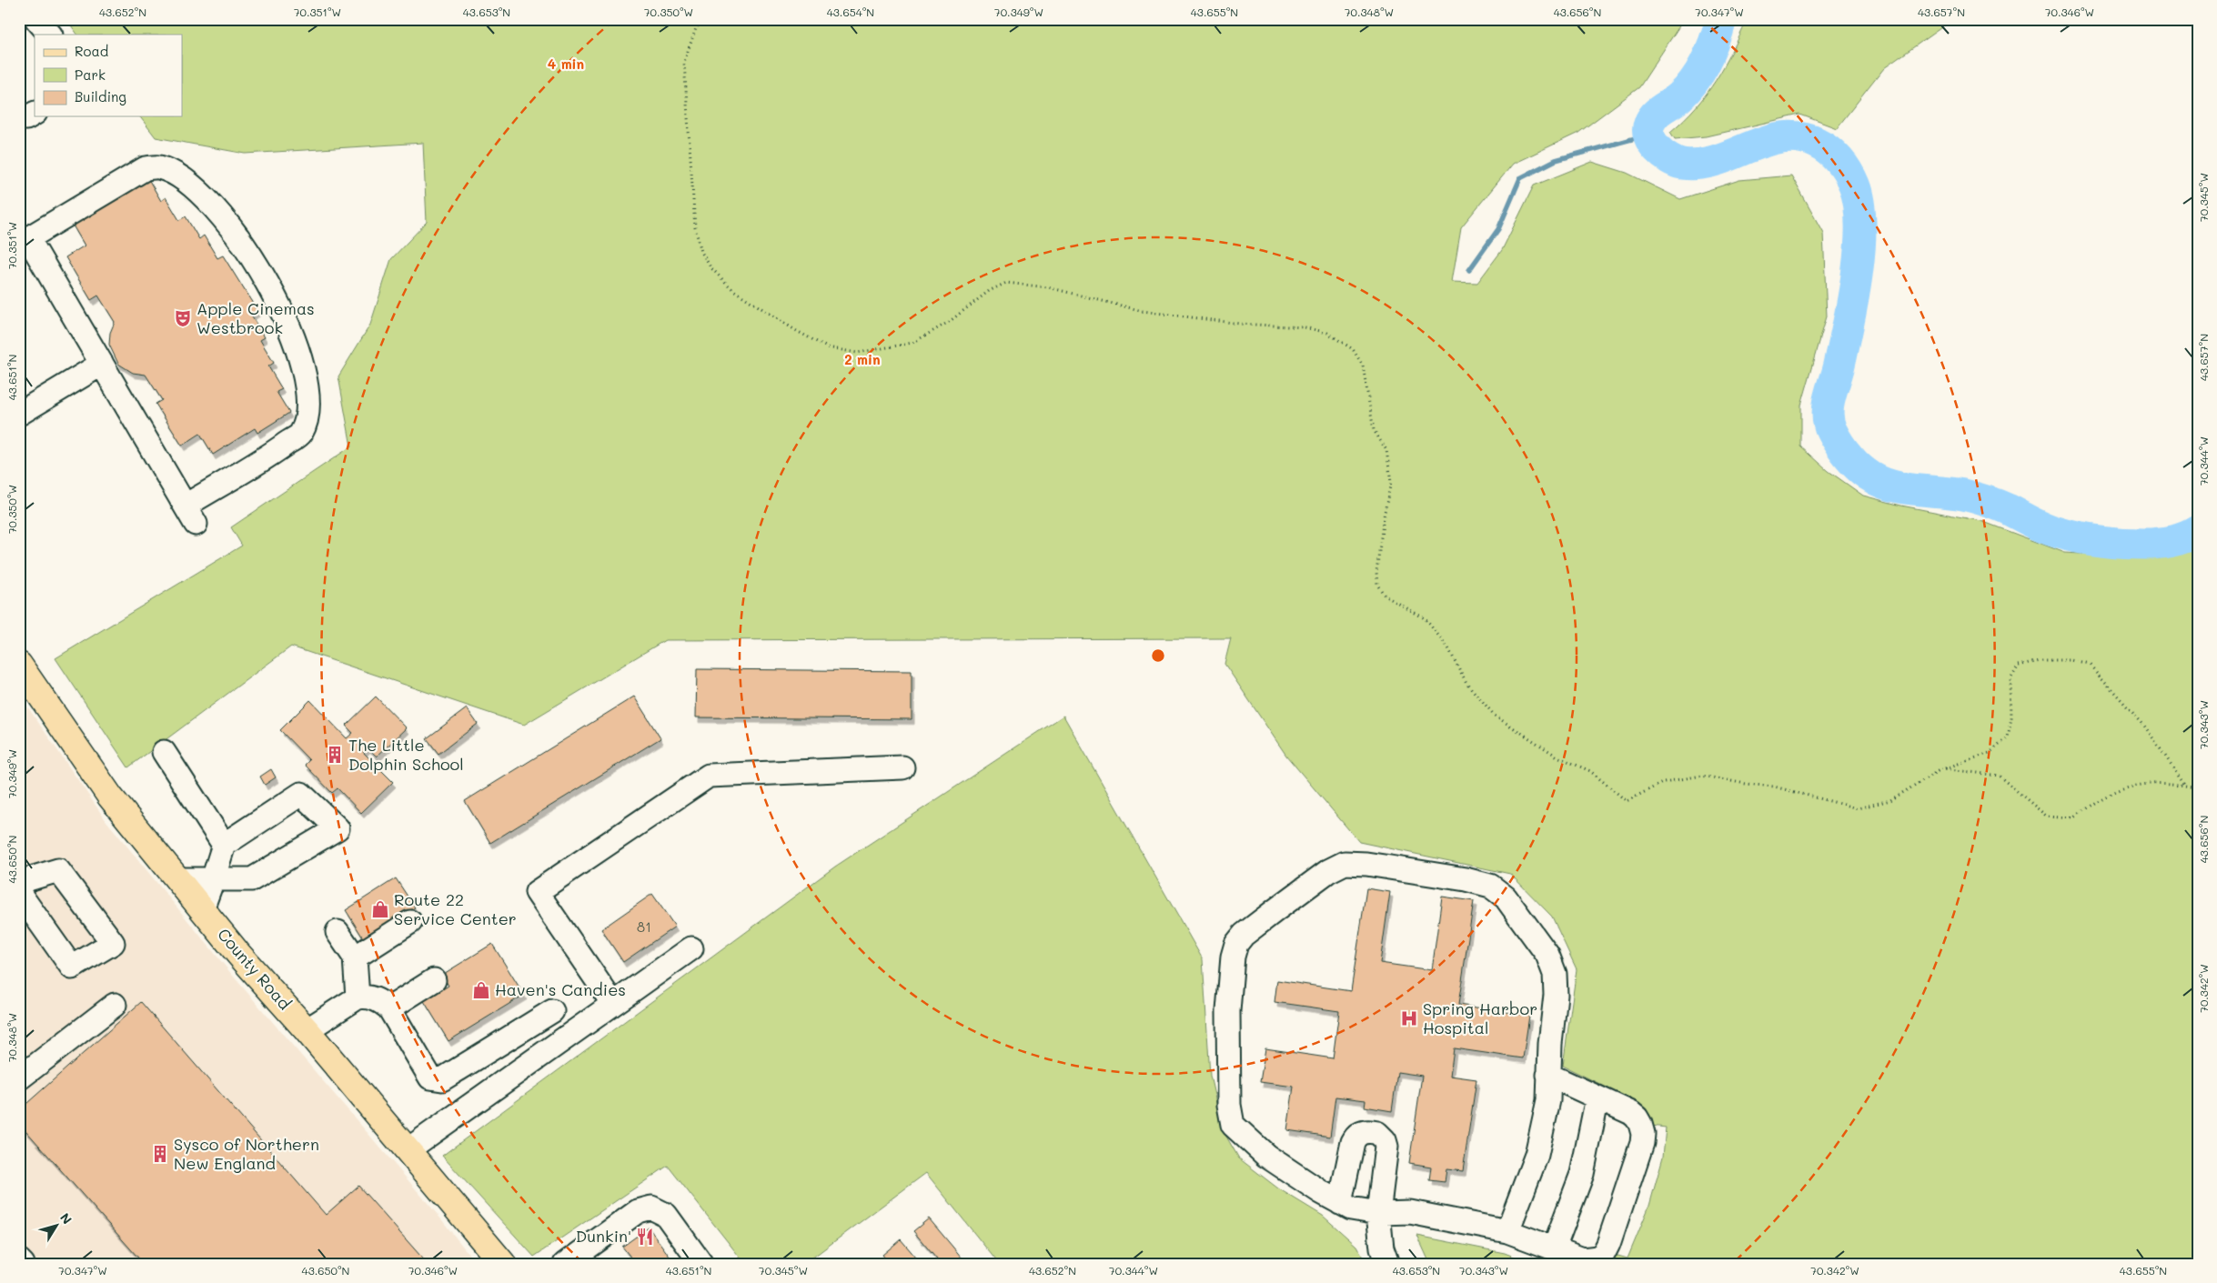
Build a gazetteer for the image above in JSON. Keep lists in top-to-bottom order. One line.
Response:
{"streets":{"main road":["County Road"]},"places":{"theatre":["Apple Cinemas Westbrook"],"building":["The Little Dolphin School","Sysco of Northern New England"],"shop":["Route 22 Service Center","Haven's Candies"],"hospital":["Spring Harbor Hospital"],"restaurant":["Dunkin'"]},"house_numbers":["81"],"legend":["Road","Park","Building"],"north":"top right","coordinates":["43.652°N","70.351°W","43.653°N","70.350°W","43.654°N","70.349°W","43.655°N","70.348°W","43.656°N","70.347°W","43.657°N","70.346°W","70.345°W","43.651°N","70.344°W","70.343°W","43.650°N","70.342°W"],"rings":["4 min","2 min"]}
